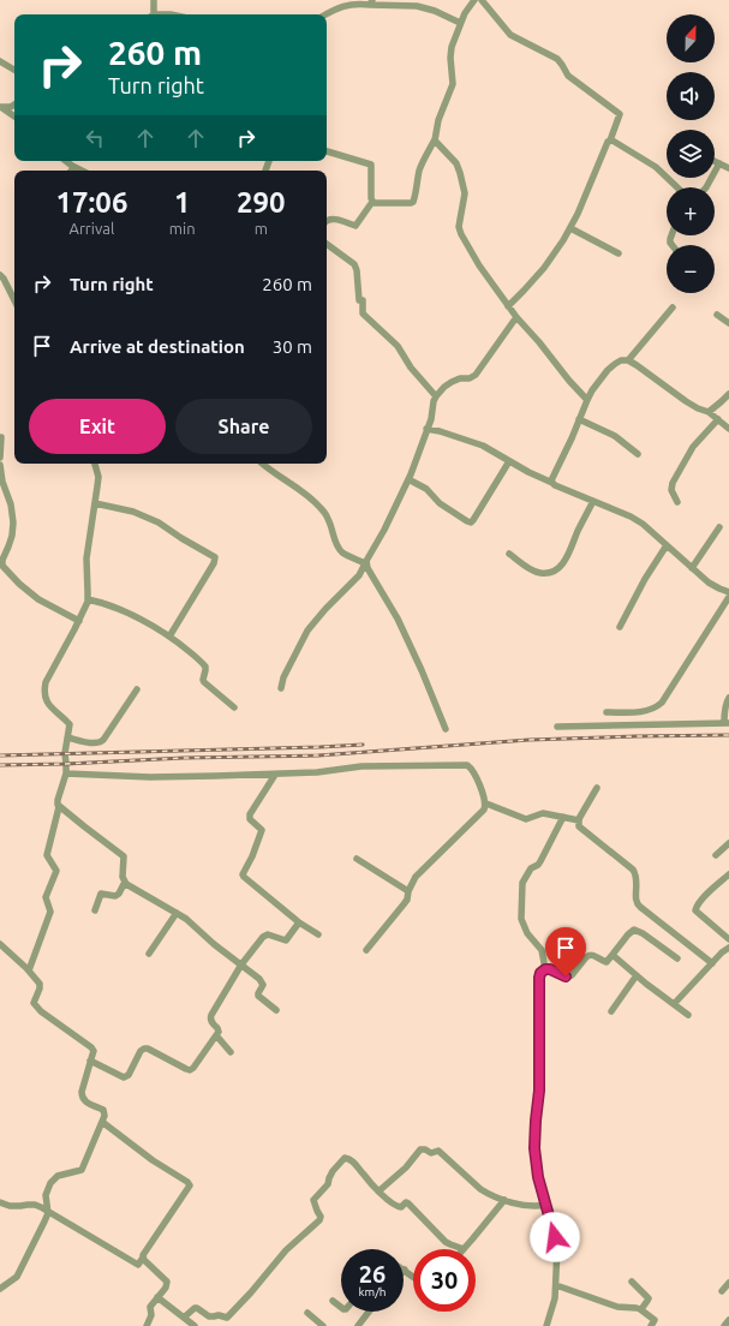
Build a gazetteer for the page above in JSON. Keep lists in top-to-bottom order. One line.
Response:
{"north":"top","page":{"map_buttons":["+","−"],"turn":["260 m","Turn right"],"eta":["17:06","Arrival","1","min","290","m"],"list":[{"name":"Turn right","value":"260 m"},{"name":"Arrive at destination","value":"30 m"}],"buttons":["Exit","Share"],"speed":"26 km/h","limit":"30"}}
